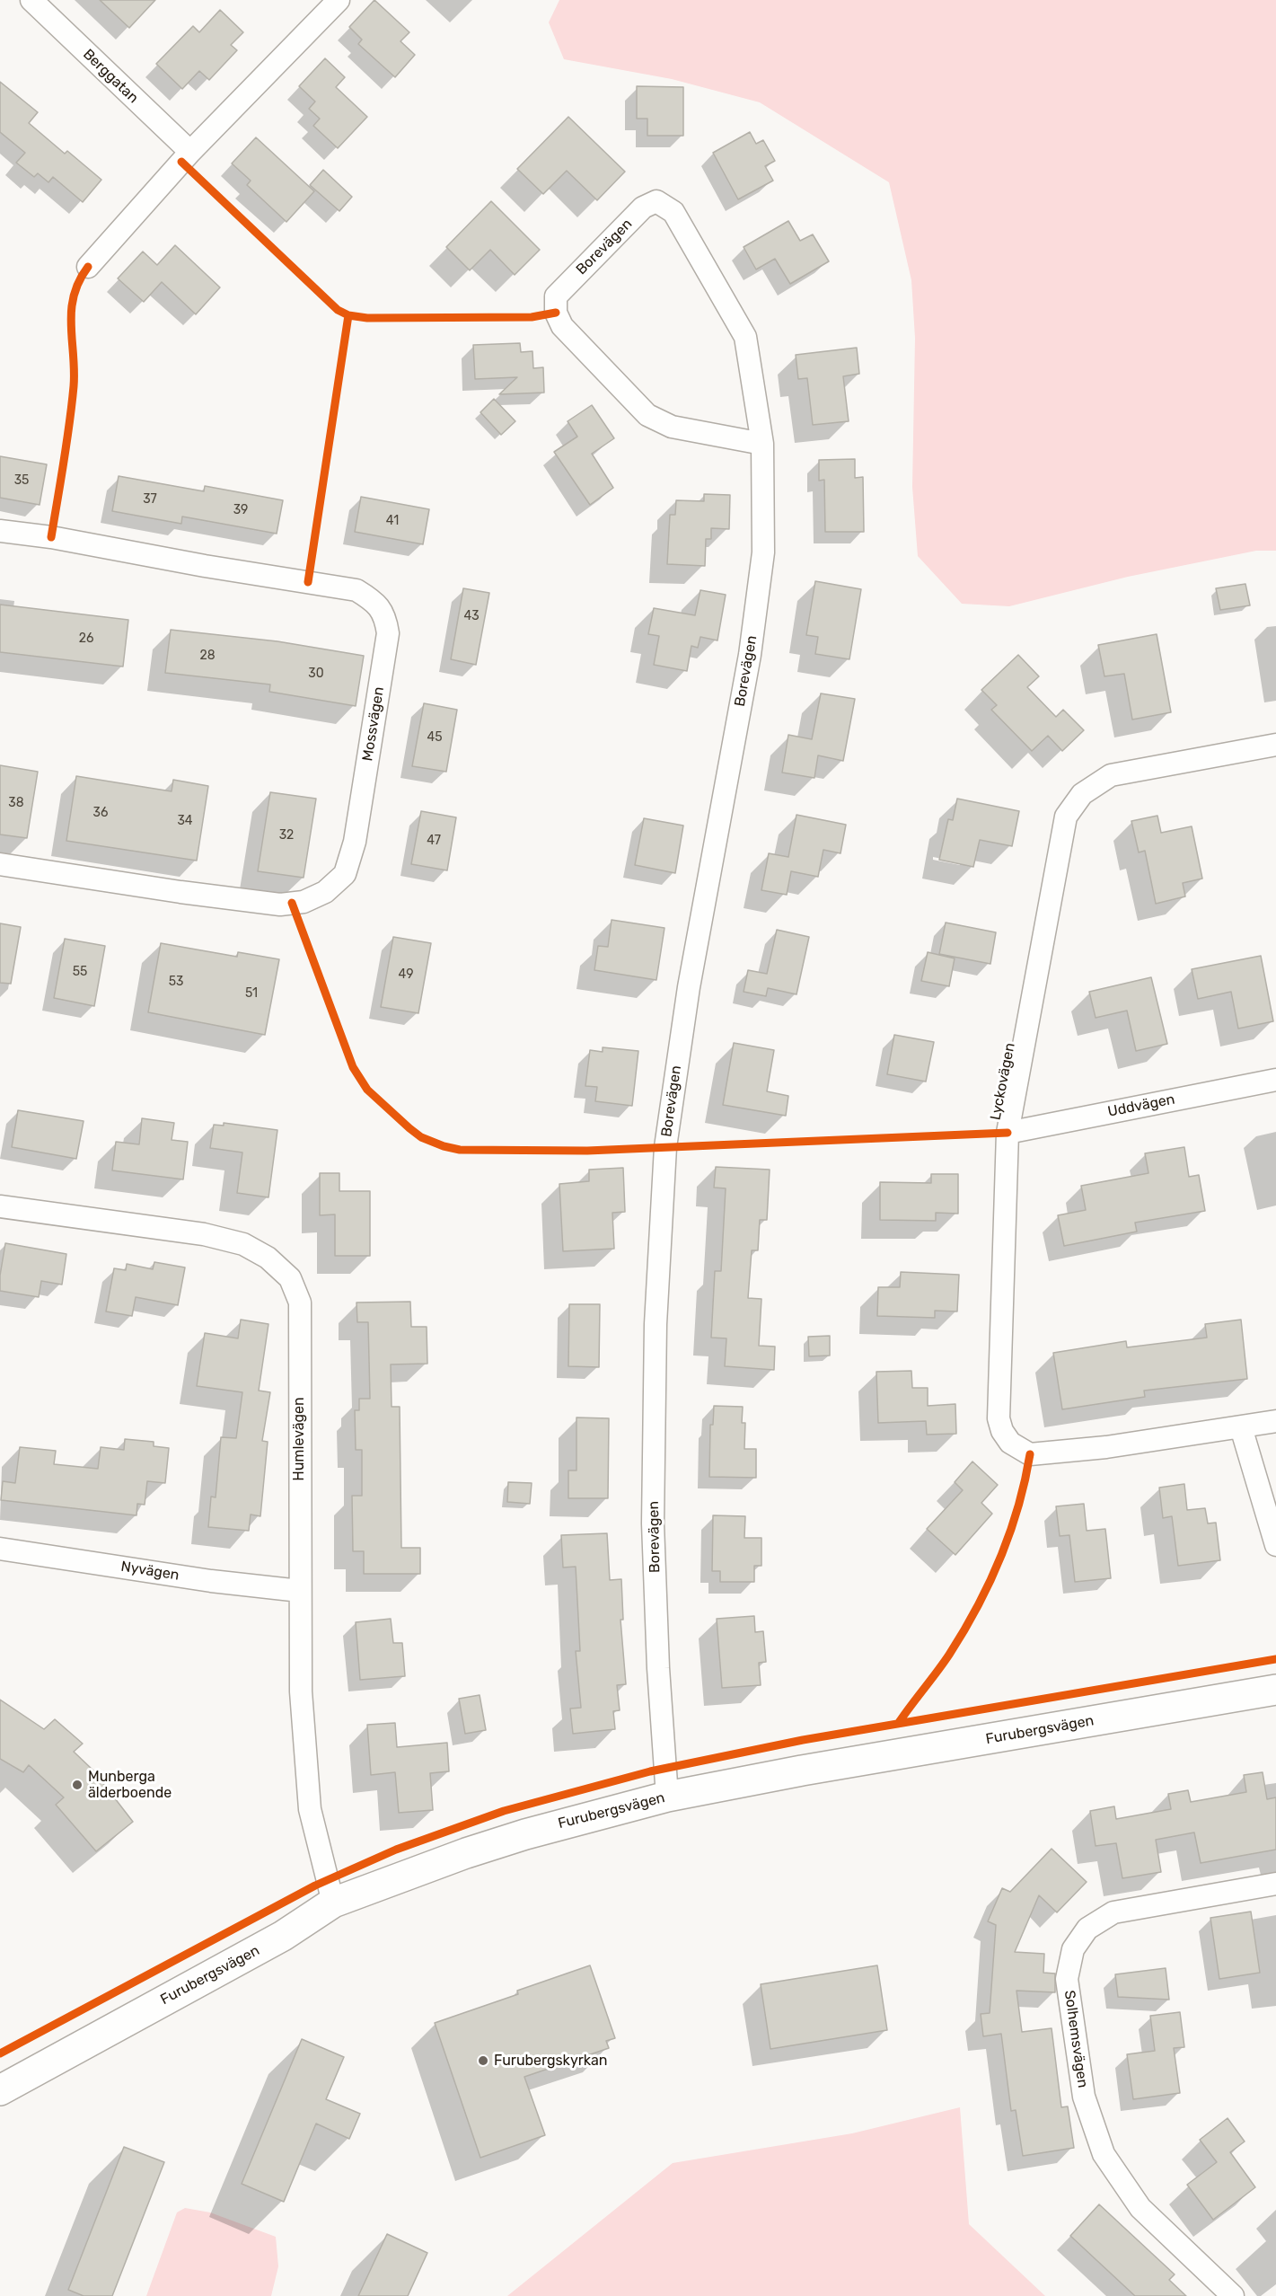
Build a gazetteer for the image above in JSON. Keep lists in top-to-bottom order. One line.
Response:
{"streets":{"street":["Berggatan","Borevägen","Mossvägen","Lyckovägen","Uddvägen","Humlevägen","Nyvägen","Furubergsvägen","Solhemsvägen"]},"crossings":[["Borevägen","Furubergsvägen"],["Lyckovägen","Uddvägen"],["Humlevägen","Nyvägen"],["Humlevägen","Furubergsvägen"]],"places":["Munberga älderboende","Furubergskyrkan"],"house_numbers":["35","37","39","41","43","26","28","30","45","38","36","34","32","47","55","49","53","51"]}
